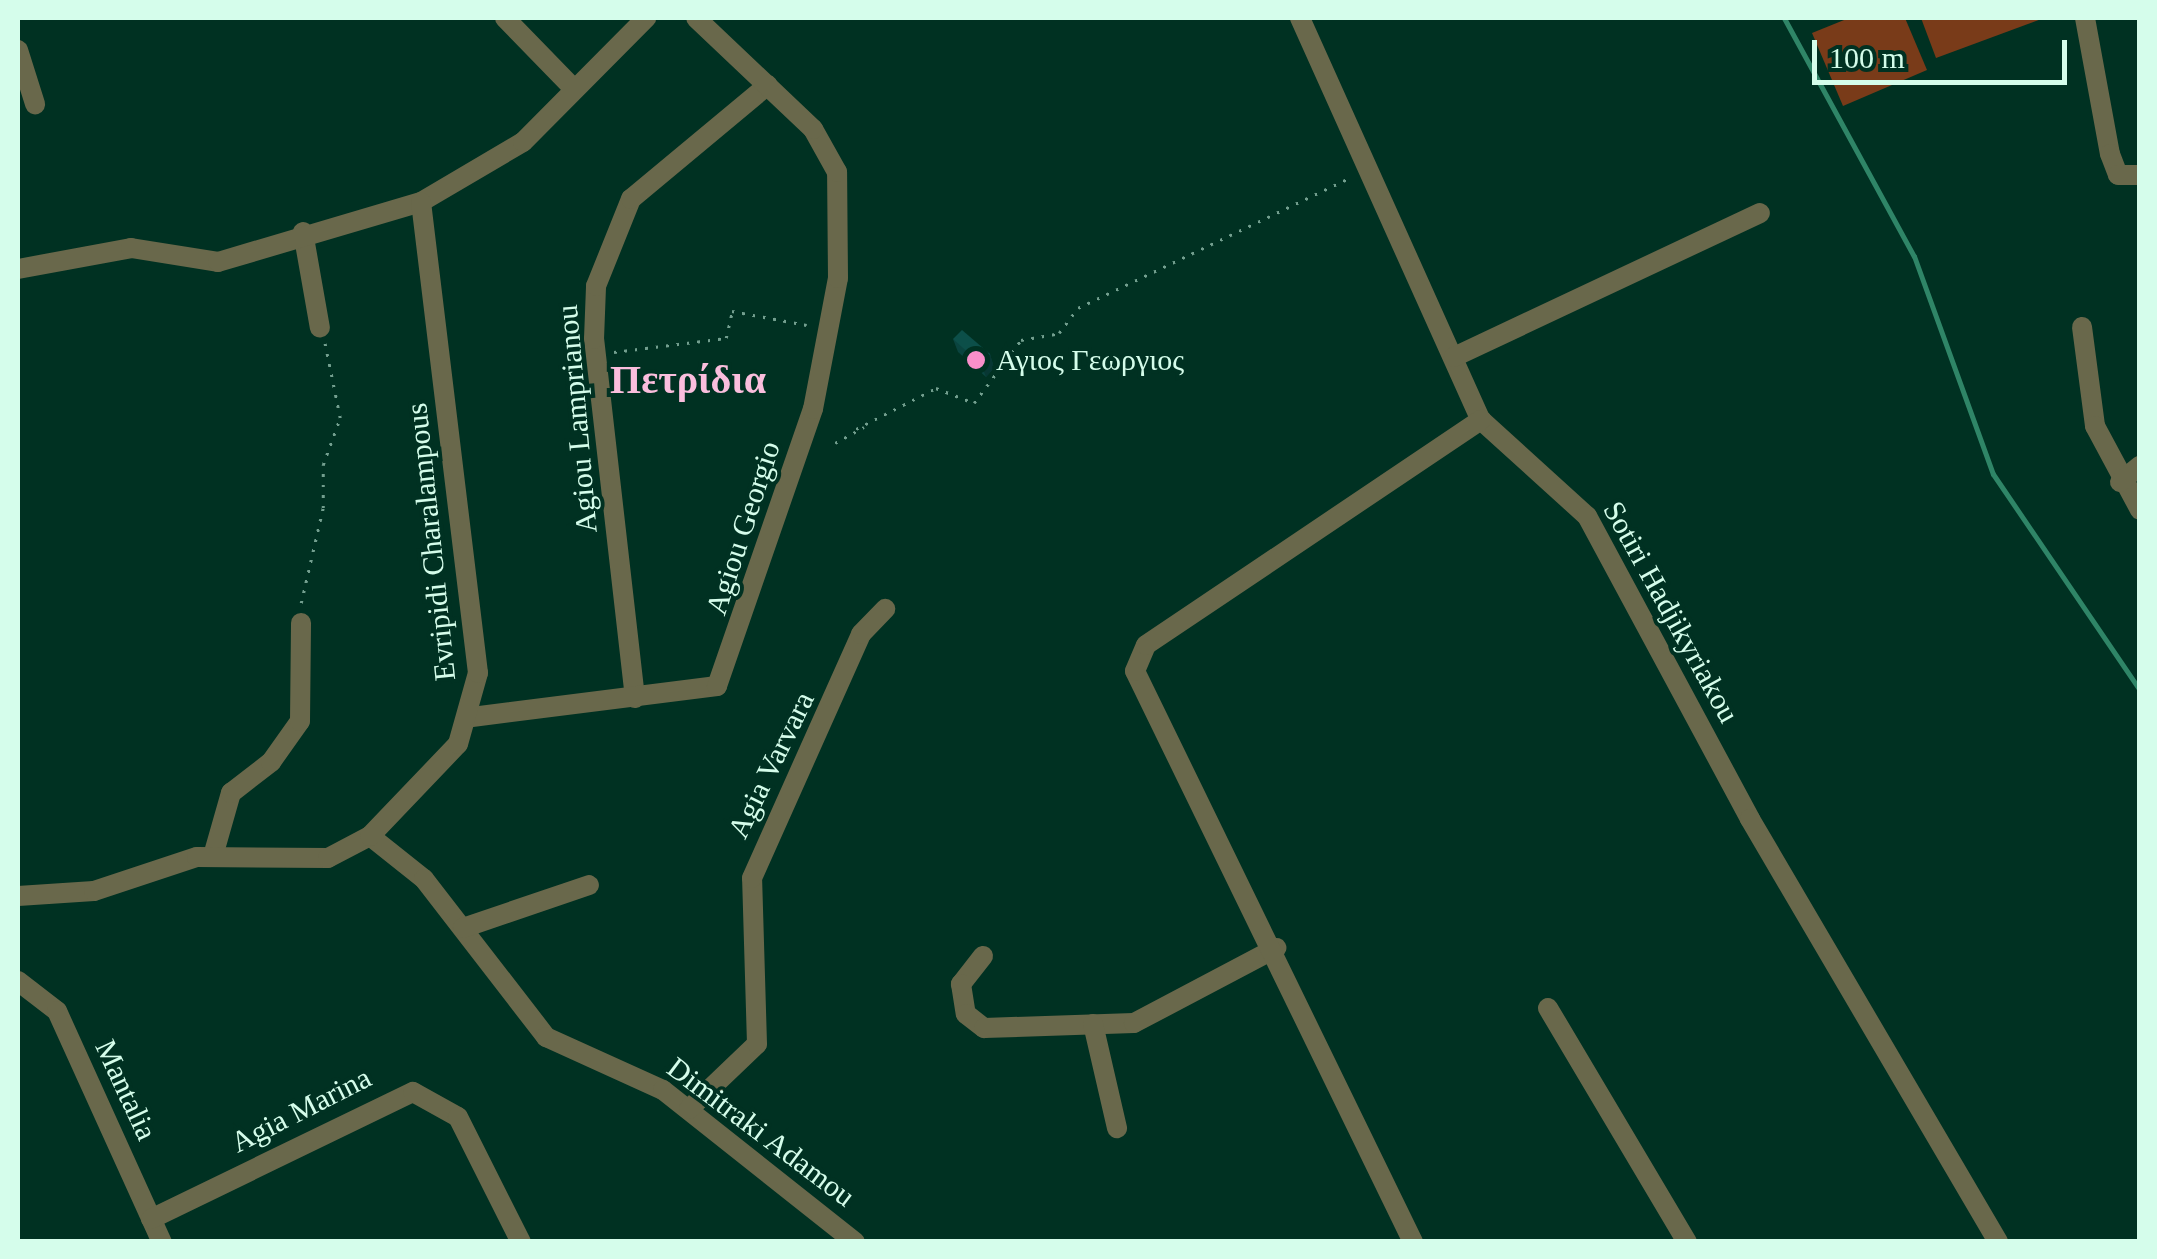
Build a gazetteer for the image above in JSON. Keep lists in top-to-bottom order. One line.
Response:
{"streets":{"street":["Agiou Lamprianou","Agiou Georgio","Evripidi Charalampous","Sotiri Hadjikyriakou","Agia Varvara","Mantalia","Agia Marina","Dimitraki Adamou"]},"crossings":[["Agiou Lamprianou","Agiou Georgio"],["Agiou Georgio","Evripidi Charalampous"],["Evripidi Charalampous","Dimitraki Adamou"],["Agia Varvara","Dimitraki Adamou"],["Mantalia","Agia Marina"]],"districts":["Πετρίδια"],"places":["Αγιος Γεωργιος"],"scale_bar":"100 m"}
